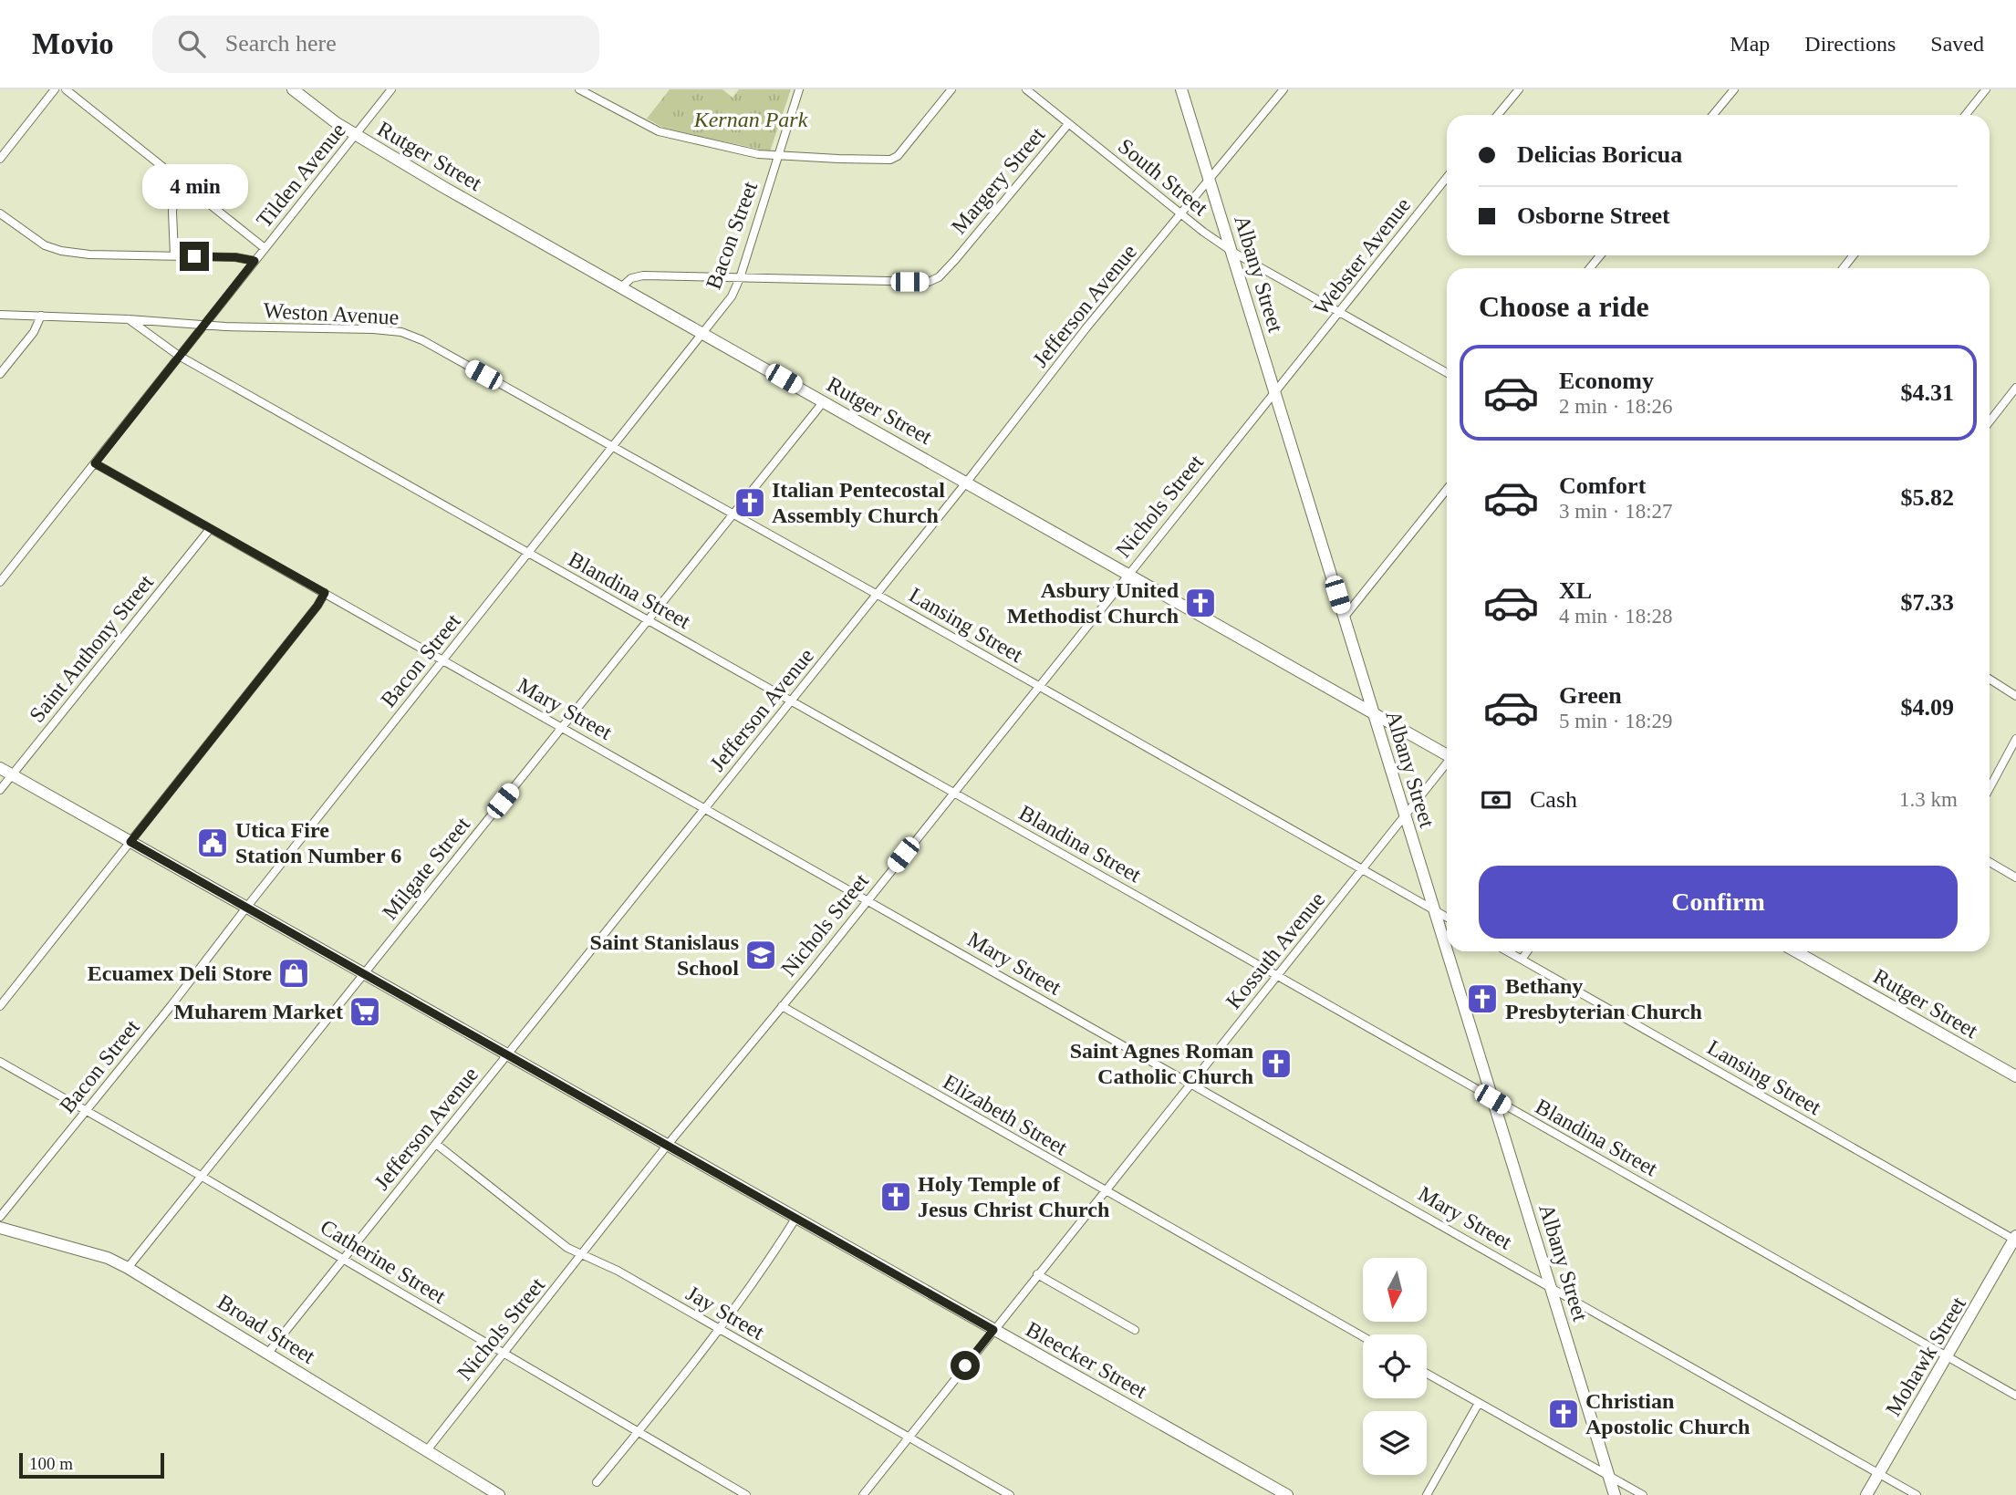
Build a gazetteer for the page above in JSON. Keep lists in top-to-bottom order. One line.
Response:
{"streets":{"street":["Rutger Street","Tilden Avenue","South Street","Margery Street","Bacon Street","Webster Avenue","Albany Street","Jefferson Avenue","Weston Avenue","Nichols Street","Blandina Street","Lansing Street","Saint Anthony Street","Mary Street","Milgate Street","Kossuth Avenue","Elizabeth Street","Catherine Street","Jay Street","Broad Street","Mohawk Street","Bleecker Street"]},"crossings":[["Rutger Street","Tilden Avenue"],["Rutger Street","Margery Street"],["Rutger Street","Bacon Street"],["Rutger Street","Albany Street"],["Rutger Street","Jefferson Avenue"],["Rutger Street","Nichols Street"],["Rutger Street","Milgate Street"],["Tilden Avenue","Weston Avenue"],["Tilden Avenue","Blandina Street"],["Tilden Avenue","Mary Street"],["South Street","Margery Street"],["South Street","Webster Avenue"],["South Street","Albany Street"],["South Street","Jefferson Avenue"],["Margery Street","Bacon Street"],["Bacon Street","Blandina Street"],["Bacon Street","Lansing Street"],["Bacon Street","Mary Street"],["Bacon Street","Catherine Street"],["Bacon Street","Bleecker Street"],["Webster Avenue","Albany Street"],["Webster Avenue","Nichols Street"],["Albany Street","Jefferson Avenue"],["Albany Street","Nichols Street"],["Albany Street","Blandina Street"],["Albany Street","Lansing Street"],["Albany Street","Mary Street"],["Albany Street","Kossuth Avenue"],["Jefferson Avenue","Blandina Street"],["Jefferson Avenue","Lansing Street"],["Jefferson Avenue","Mary Street"],["Jefferson Avenue","Catherine Street"],["Jefferson Avenue","Jay Street"],["Jefferson Avenue","Broad Street"],["Jefferson Avenue","Bleecker Street"],["Weston Avenue","Blandina Street"],["Weston Avenue","Lansing Street"],["Nichols Street","Blandina Street"],["Nichols Street","Lansing Street"],["Nichols Street","Mary Street"],["Nichols Street","Elizabeth Street"],["Nichols Street","Catherine Street"],["Nichols Street","Jay Street"],["Nichols Street","Broad Street"],["Nichols Street","Bleecker Street"],["Blandina Street","Milgate Street"],["Blandina Street","Kossuth Avenue"],["Blandina Street","Mohawk Street"],["Lansing Street","Milgate Street"],["Lansing Street","Kossuth Avenue"],["Lansing Street","Mohawk Street"],["Saint Anthony Street","Mary Street"],["Saint Anthony Street","Bleecker Street"],["Mary Street","Milgate Street"],["Mary Street","Kossuth Avenue"],["Mary Street","Mohawk Street"],["Milgate Street","Catherine Street"],["Milgate Street","Broad Street"],["Milgate Street","Bleecker Street"],["Kossuth Avenue","Elizabeth Street"],["Kossuth Avenue","Jay Street"],["Kossuth Avenue","Bleecker Street"]],"parks":["Kernan Park"],"places":{"church":["Italian Pentecostal Assembly Church","Asbury United Methodist Church","Bethany Presbyterian Church","Saint Agnes Roman Catholic Church","Holy Temple of Jesus Christ Church","Christian Apostolic Church"],"public building":["Utica Fire Station Number 6"],"school or university":["Saint Stanislaus School"],"shop":["Ecuamex Deli Store"],"supermarket":["Muharem Market"]},"scale_bar":"100 m","north":"bottom","page":{"header":"Movio","search":"Search here","nav":["Map","Directions","Saved"],"banner":["Delicias Boricua","Osborne Street"],"bubble":"4 min","heading":"Choose a ride","list":[{"name":"Economy","note":"2 min · 18:26","value":"$4.31"},{"name":"Comfort","note":"3 min · 18:27","value":"$5.82"},{"name":"XL","note":"4 min · 18:28","value":"$7.33"},{"name":"Green","note":"5 min · 18:29","value":"$4.09"}],"pay":["Cash","1.3 km"],"buttons":"Confirm","scale":"100 m"}}
